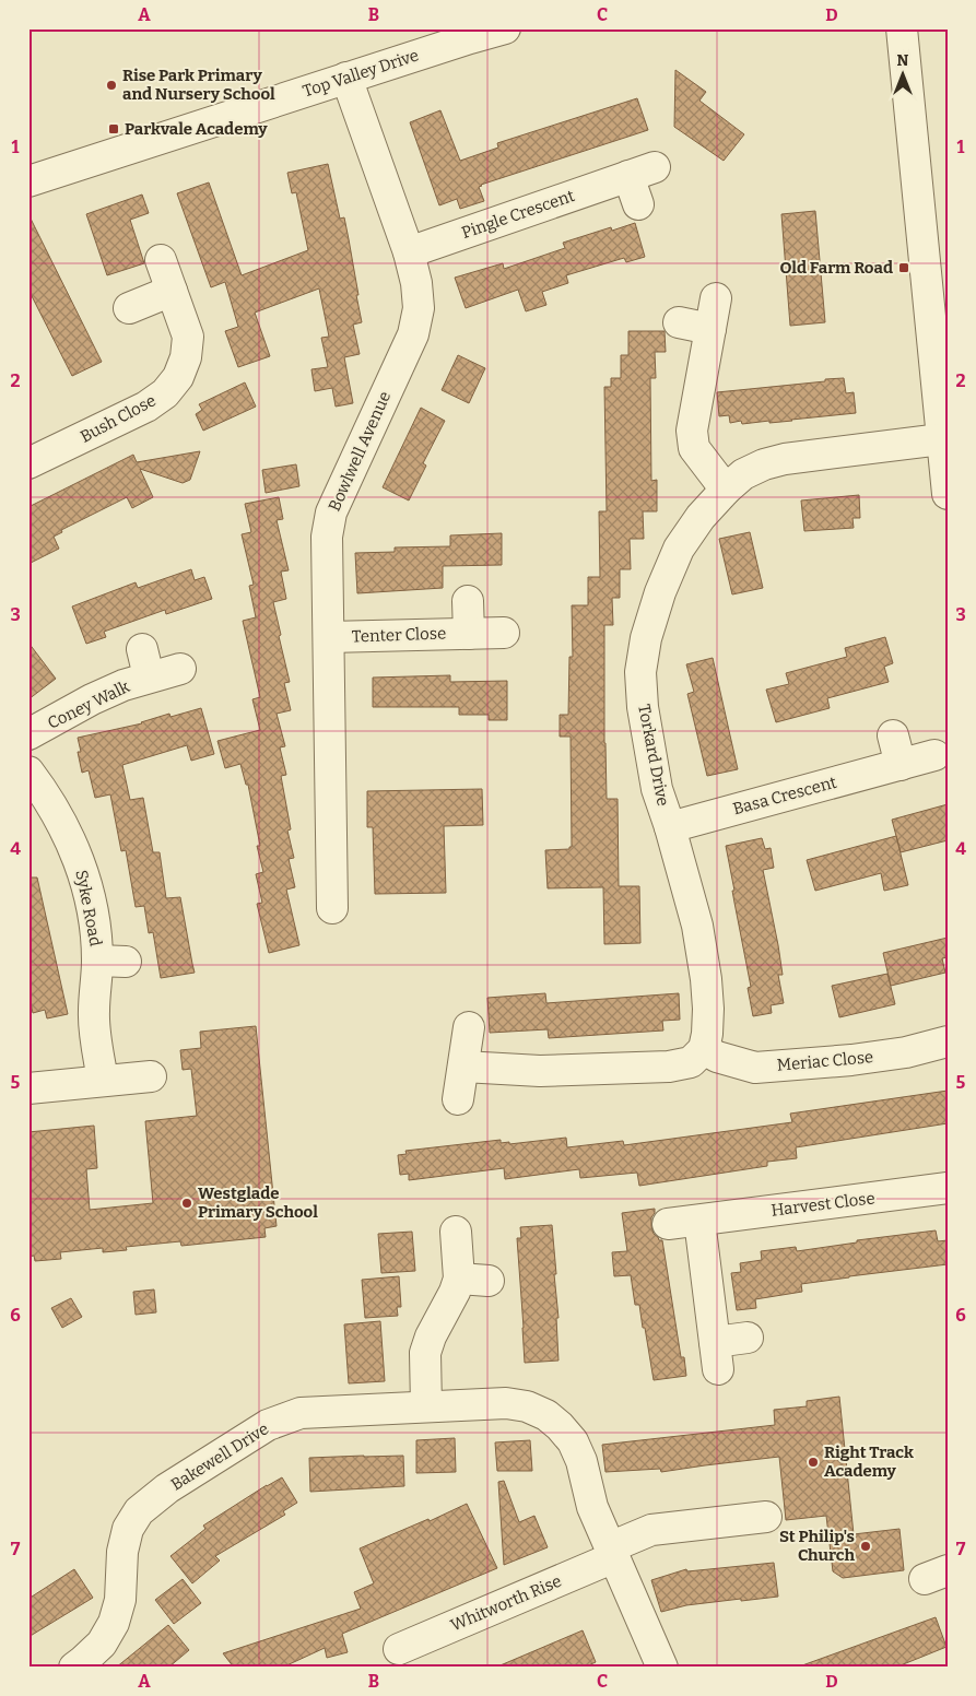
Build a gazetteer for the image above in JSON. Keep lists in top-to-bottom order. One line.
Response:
{"streets":{"street":["Top Valley Drive","Pingle Crescent","Bush Close","Bowlwell Avenue","Tenter Close","Coney Walk","Torkard Drive","Basa Crescent","Syke Road","Meriac Close","Harvest Close","Bakewell Drive","Whitworth Rise"]},"crossings":[["Top Valley Drive","Bowlwell Avenue"],["Pingle Crescent","Bowlwell Avenue"],["Bowlwell Avenue","Tenter Close"],["Torkard Drive","Basa Crescent"],["Torkard Drive","Meriac Close"],["Bakewell Drive","Whitworth Rise"]],"places":{"other":["Rise Park Primary and Nursery School","Westglade Primary School","Right Track Academy","St Philip's Church"],"transit":["Parkvale Academy","Old Farm Road"]},"north":"top","grid":{"columns":["A","B","C","D"],"rows":["1","2","3","4","5","6","7"]}}
